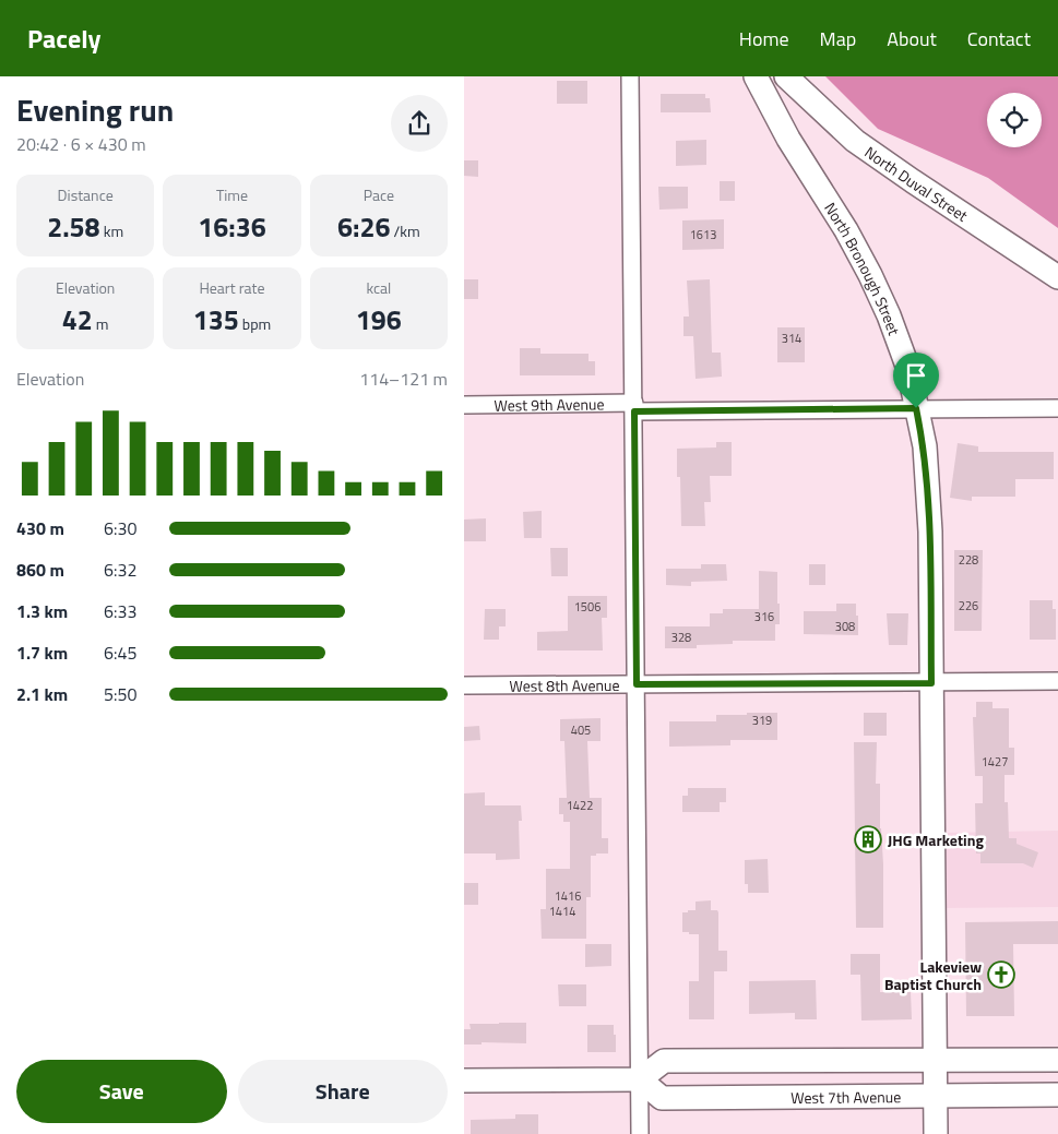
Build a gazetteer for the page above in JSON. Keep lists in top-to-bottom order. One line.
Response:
{"streets":{"main road":["North Duval Street","North Bronough Street","West 7th Avenue"],"street":["West 9th Avenue","West 8th Avenue"]},"crossings":[["North Bronough Street","West 9th Avenue"],["North Bronough Street","West 8th Avenue"],["North Bronough Street","West 7th Avenue"]],"places":{"building":["JHG Marketing"],"church":["Lakeview Baptist Church"]},"house_numbers":["1613","314","228","226","1506","316","308","328","319","405","1427","1422","1416","1414"],"page":{"header":"Pacely","nav":["Home","Map","About","Contact"],"heading":["Evening run","20:42 · 6 × 430 m"],"stats":[["Distance","2.58 km"],["Time","16:36"],["Pace","6:26 /km"],["Elevation","42 m"],["Heart rate","135 bpm"],["kcal","196"]],"chart":["Elevation","114–121 m"],"list":[{"name":"430 m","note":"6:30"},{"name":"860 m","note":"6:32"},{"name":"1.3 km","note":"6:33"},{"name":"1.7 km","note":"6:45"},{"name":"2.1 km","note":"5:50"}],"buttons":["Save","Share"]}}
